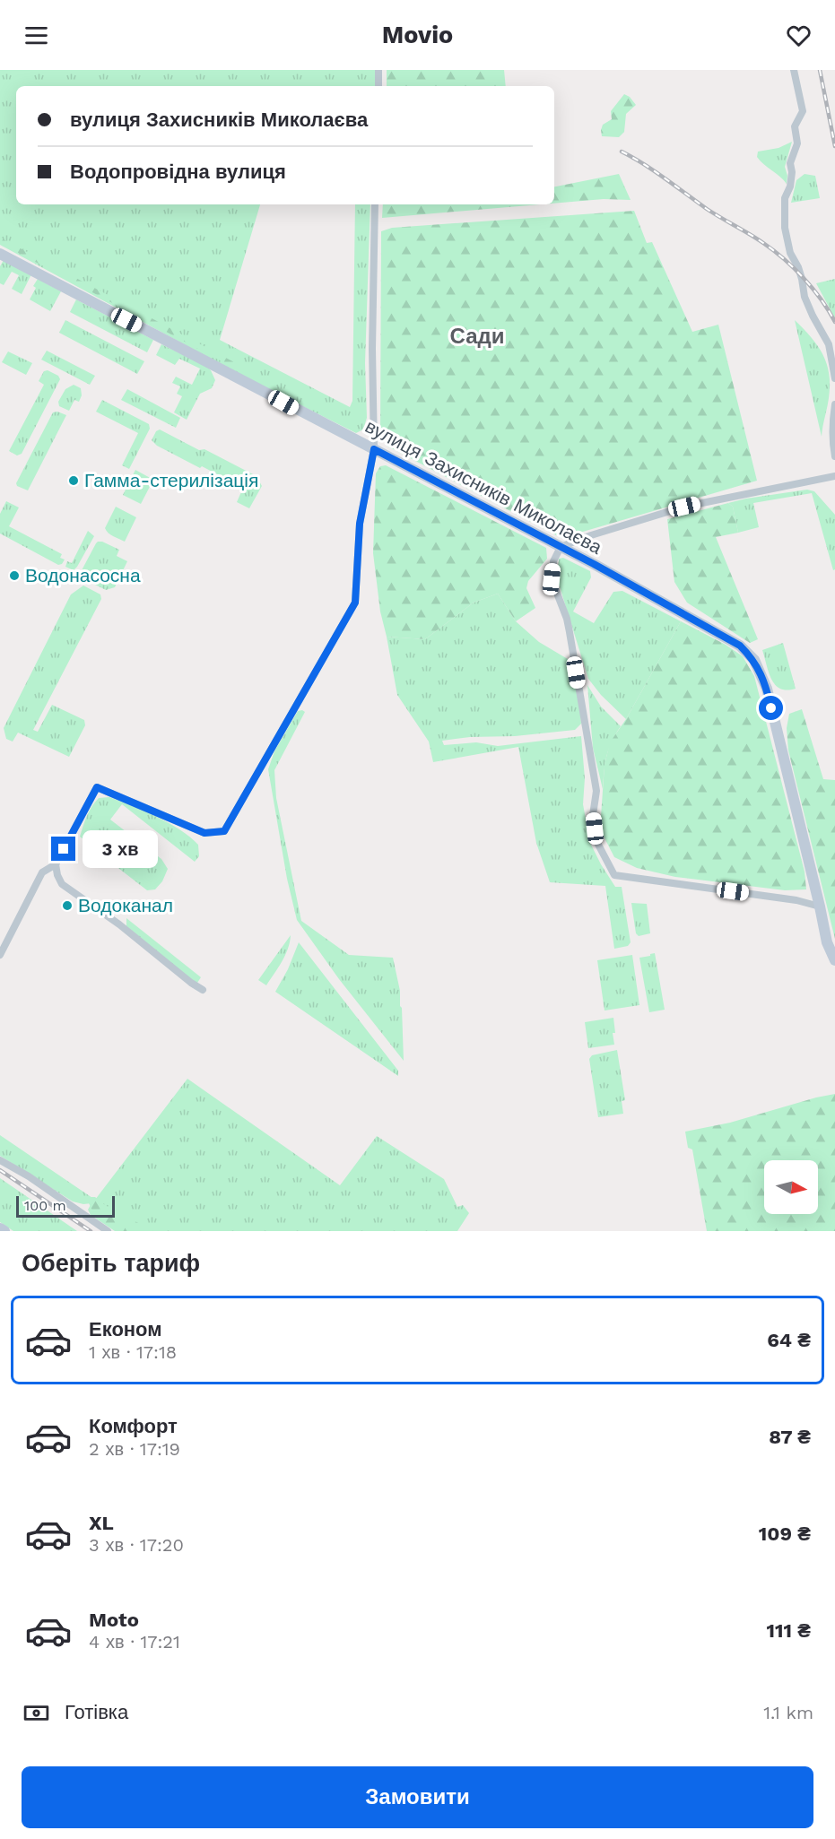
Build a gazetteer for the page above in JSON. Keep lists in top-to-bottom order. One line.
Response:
{"streets":{"street":["вулиця Захисників Миколаєва"]},"districts":["Сади"],"places":["Гамма-стерилізація","Водонасосна","Водоканал"],"scale_bar":"100 m","north":"right","page":{"header":"Movio","banner":["вулиця Захисників Миколаєва","Водопровідна вулиця"],"bubble":"3 хв","scale":"100 m","heading":"Оберіть тариф","list":[{"name":"Економ","note":"1 хв · 17:18","value":"64 ₴"},{"name":"Комфорт","note":"2 хв · 17:19","value":"87 ₴"},{"name":"XL","note":"3 хв · 17:20","value":"109 ₴"},{"name":"Moto","note":"4 хв · 17:21","value":"111 ₴"}],"pay":["Готівка","1.1 km"],"buttons":"Замовити"}}
